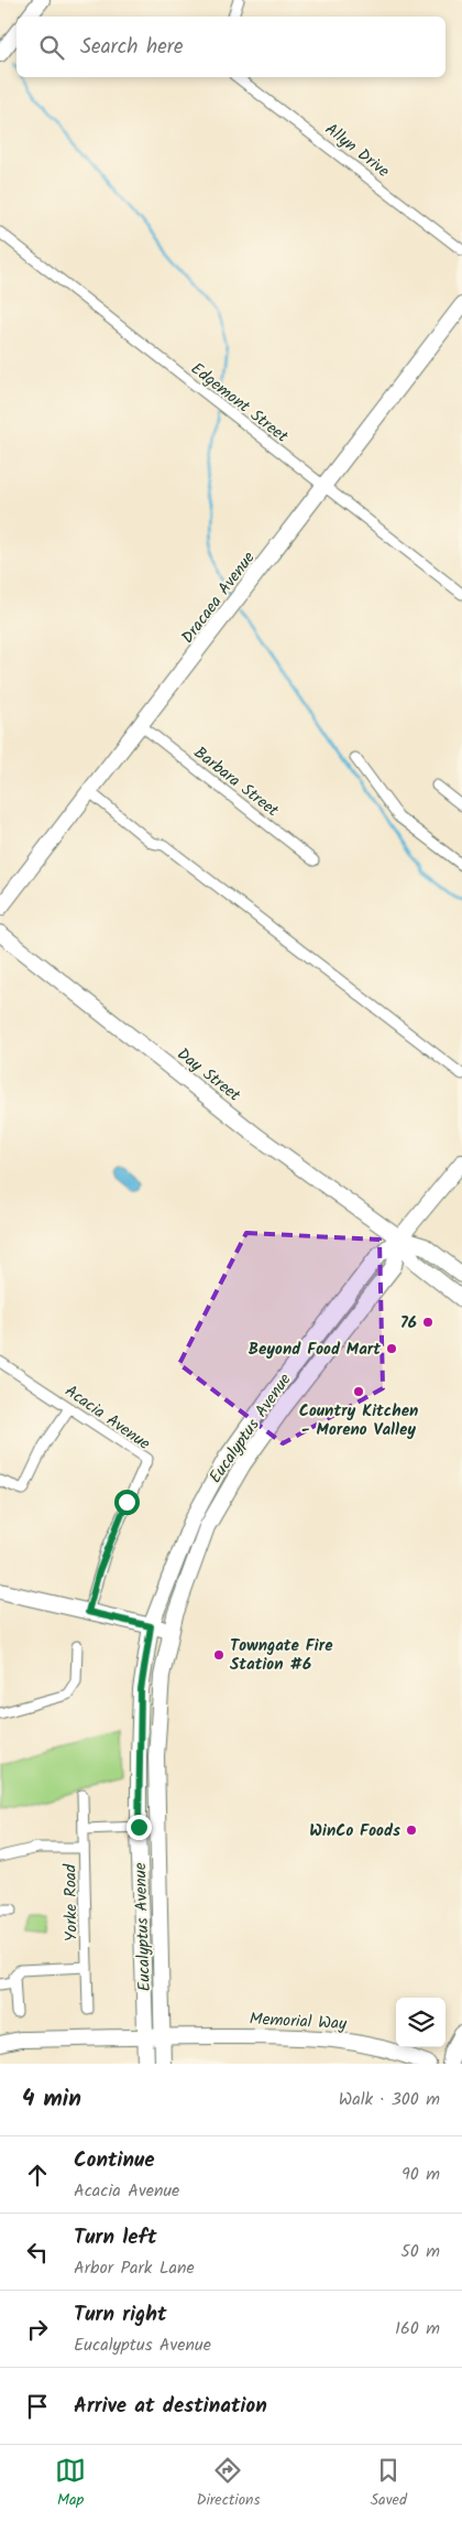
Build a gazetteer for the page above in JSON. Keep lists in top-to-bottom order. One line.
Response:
{"streets":{"main road":["Dracaea Avenue","Day Street","Eucalyptus Avenue","Memorial Way"],"street":["Allyn Drive","Edgemont Street","Barbara Street","Acacia Avenue","Yorke Road"]},"crossings":[["Edgemont Street","Dracaea Avenue"],["Dracaea Avenue","Barbara Street"],["Day Street","Eucalyptus Avenue"],["Eucalyptus Avenue","Memorial Way"]],"places":["76","Beyond Food Mart","Country Kitchen - Moreno Valley","Towngate Fire Station #6","WinCo Foods"],"page":{"search":"Search here","heading":["4 min","Walk · 300 m"],"list":[["Continue","Acacia Avenue","90 m"],["Turn left","Arbor Park Lane","50 m"],["Turn right","Eucalyptus Avenue","160 m"],"Arrive at destination"],"nav":["Map","Directions","Saved"]}}
